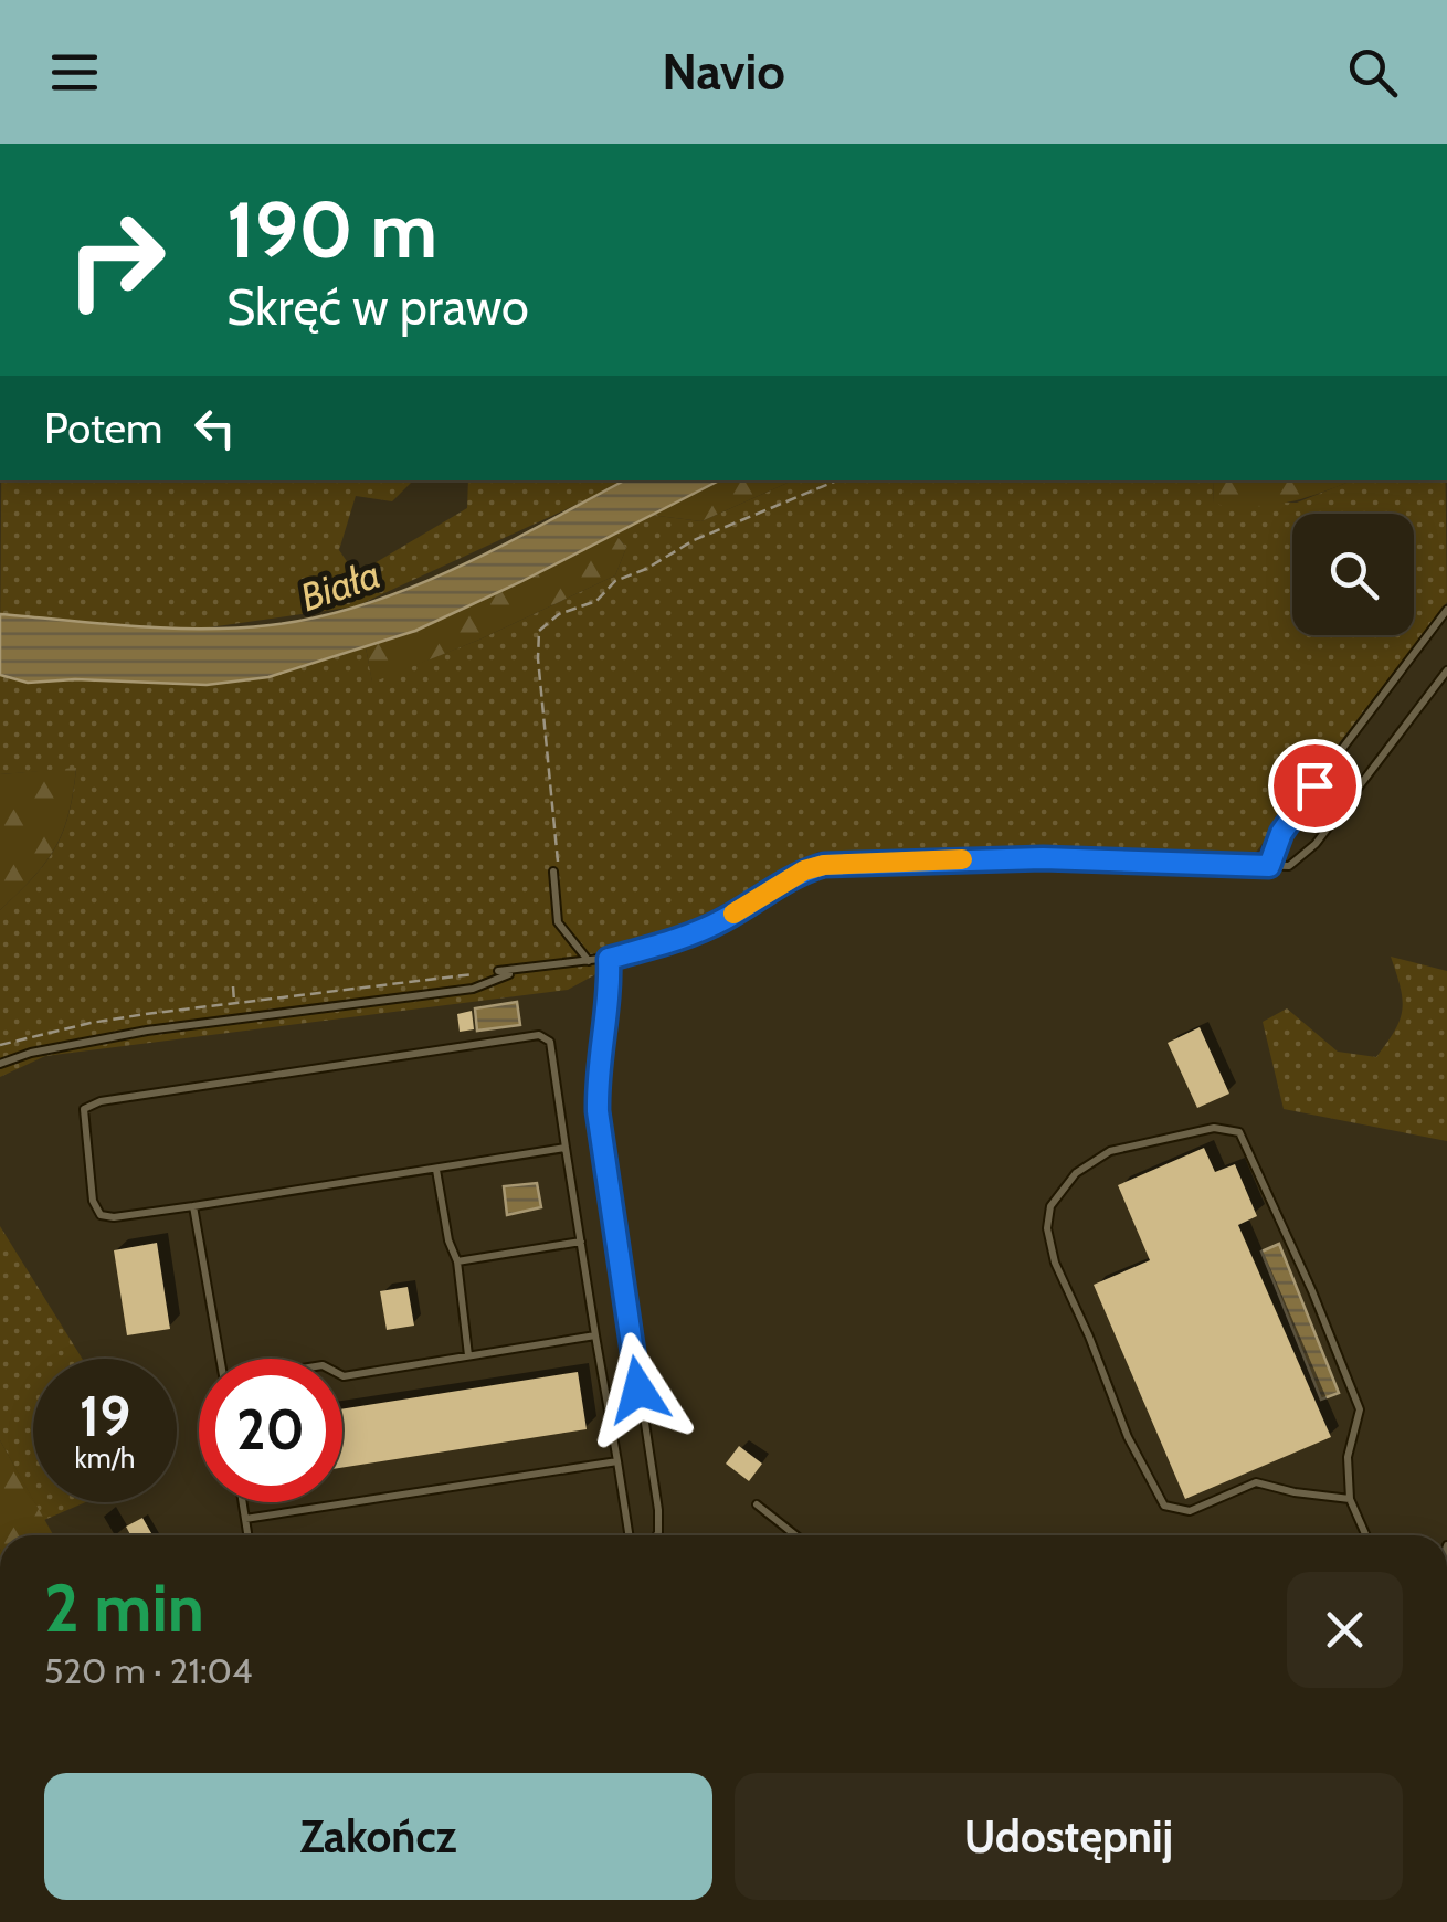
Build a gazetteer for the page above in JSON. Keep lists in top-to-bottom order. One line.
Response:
{"water":["Biała"],"page":{"header":"Navio","turn":["190 m","Skręć w prawo"],"then":"Potem","speed":"19 km/h","limit":"20","heading":["2 min","520 m · 21:04"],"buttons":["Zakończ","Udostępnij"]}}
